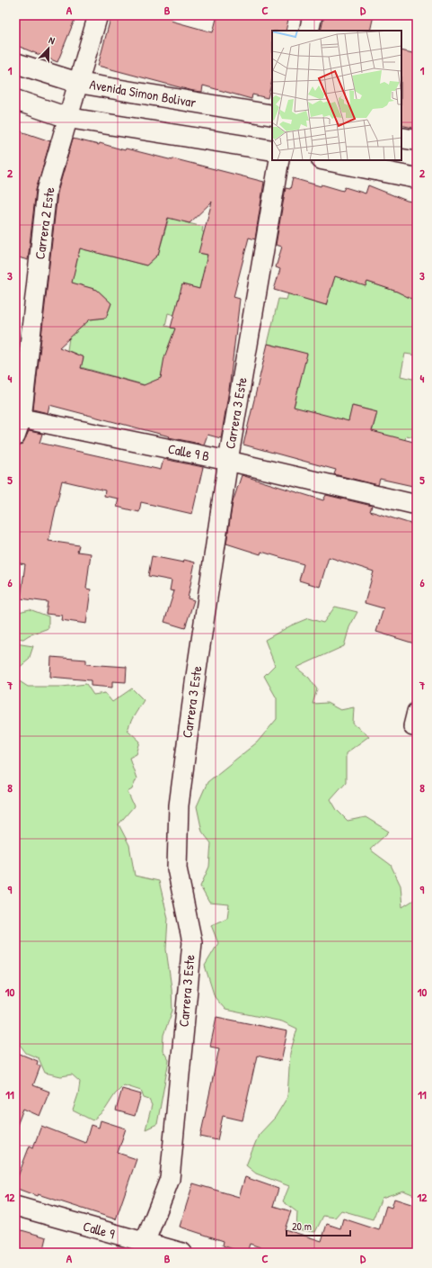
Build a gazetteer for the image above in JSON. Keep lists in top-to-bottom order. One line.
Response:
{"streets":{"main road":["Avenida Simon Bolivar"],"street":["Carrera 2 Este","Carrera 3 Este","Calle 9 B","Calle 9"]},"crossings":[["Avenida Simon Bolivar","Carrera 2 Este"],["Carrera 2 Este","Calle 9 B"],["Carrera 3 Este","Calle 9 B"],["Carrera 3 Este","Calle 9"]],"scale_bar":"20 m","north":"top","grid":{"columns":["A","B","C","D"],"rows":["1","2","3","4","5","6","7","8","9","10","11","12"]}}
